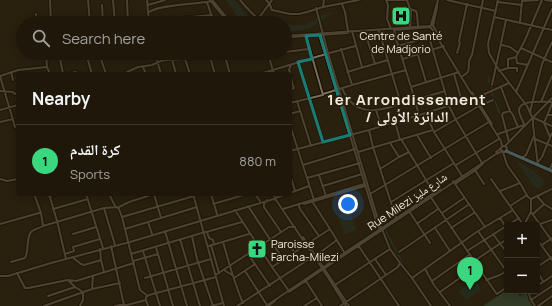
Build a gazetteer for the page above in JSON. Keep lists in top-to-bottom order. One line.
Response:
{"streets":{"street":["Rue Milezi شارع مليز"]},"districts":["1er Arrondissement / الدائرة الأولى"],"places":{"hospital":["Centre de Santé de Madjorio"],"church":["Paroisse Farcha-Milezi"]},"page":{"search":"Search here","heading":"Nearby","list":[{"mark":"1","name":"كرة القدم","note":"Sports","value":"880 m"}],"map_buttons":["+","−"],"pins":"1"}}
